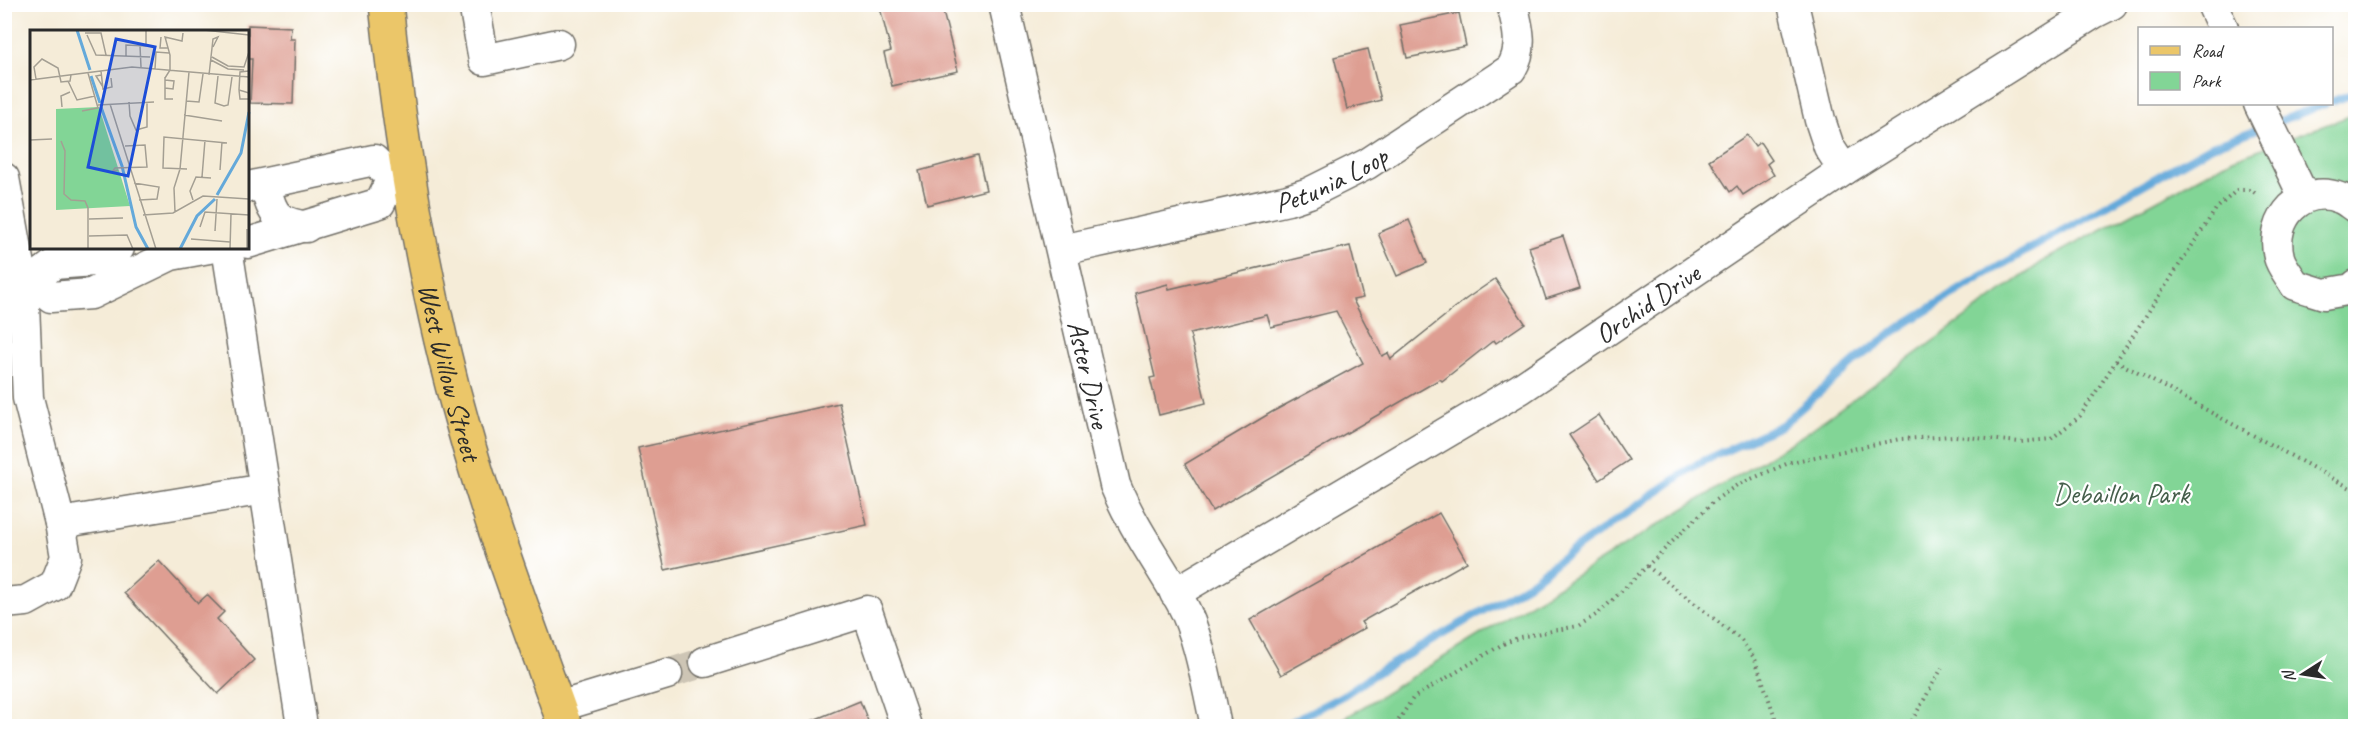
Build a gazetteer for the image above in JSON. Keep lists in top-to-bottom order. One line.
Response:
{"streets":{"main road":["West Willow Street"],"street":["Petunia Loop","Orchid Drive","Aster Drive"]},"crossings":[["Petunia Loop","Aster Drive"],["Orchid Drive","Aster Drive"]],"parks":["Debaillon Park"],"legend":["Road","Park"],"north":"left"}
